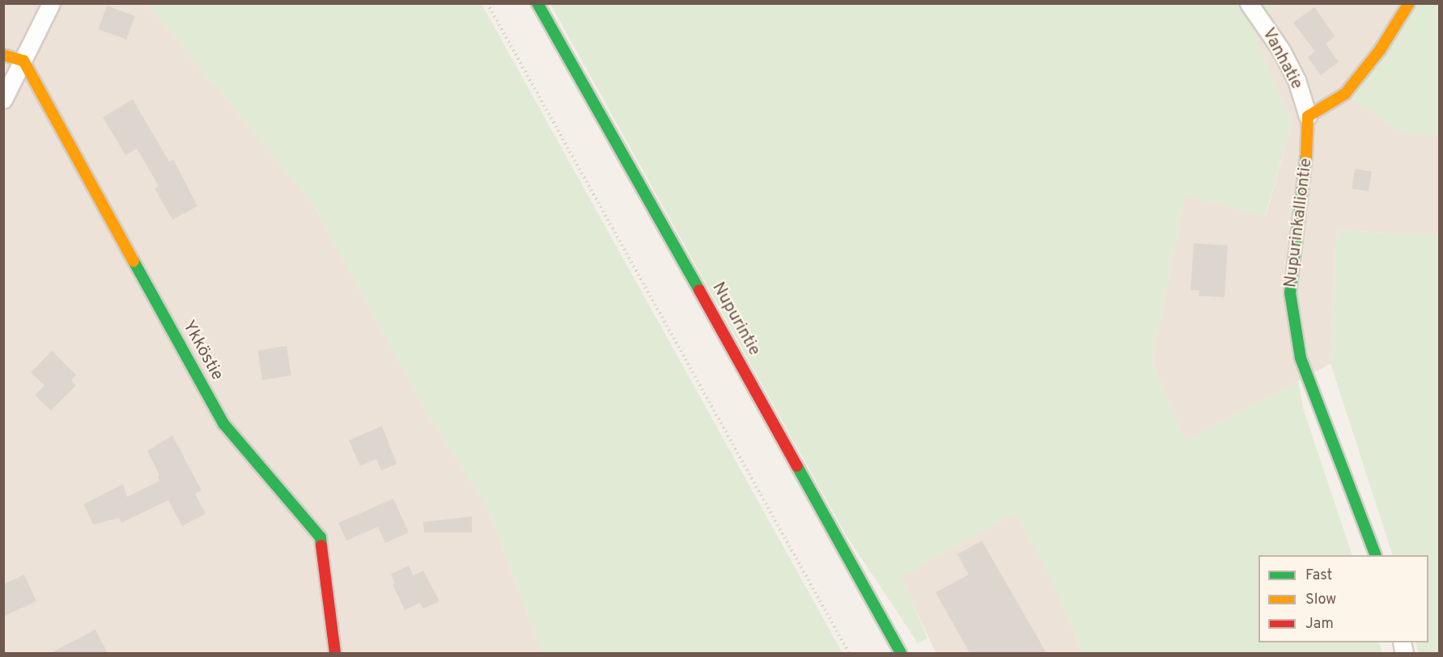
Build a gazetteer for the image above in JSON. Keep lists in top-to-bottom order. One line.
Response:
{"streets":{"street":["Vanhatie","Nupurinkalliontie","Nupurintie","Ykköstie"]},"crossings":[["Vanhatie","Nupurinkalliontie"]],"legend":["Fast","Slow","Jam"]}
